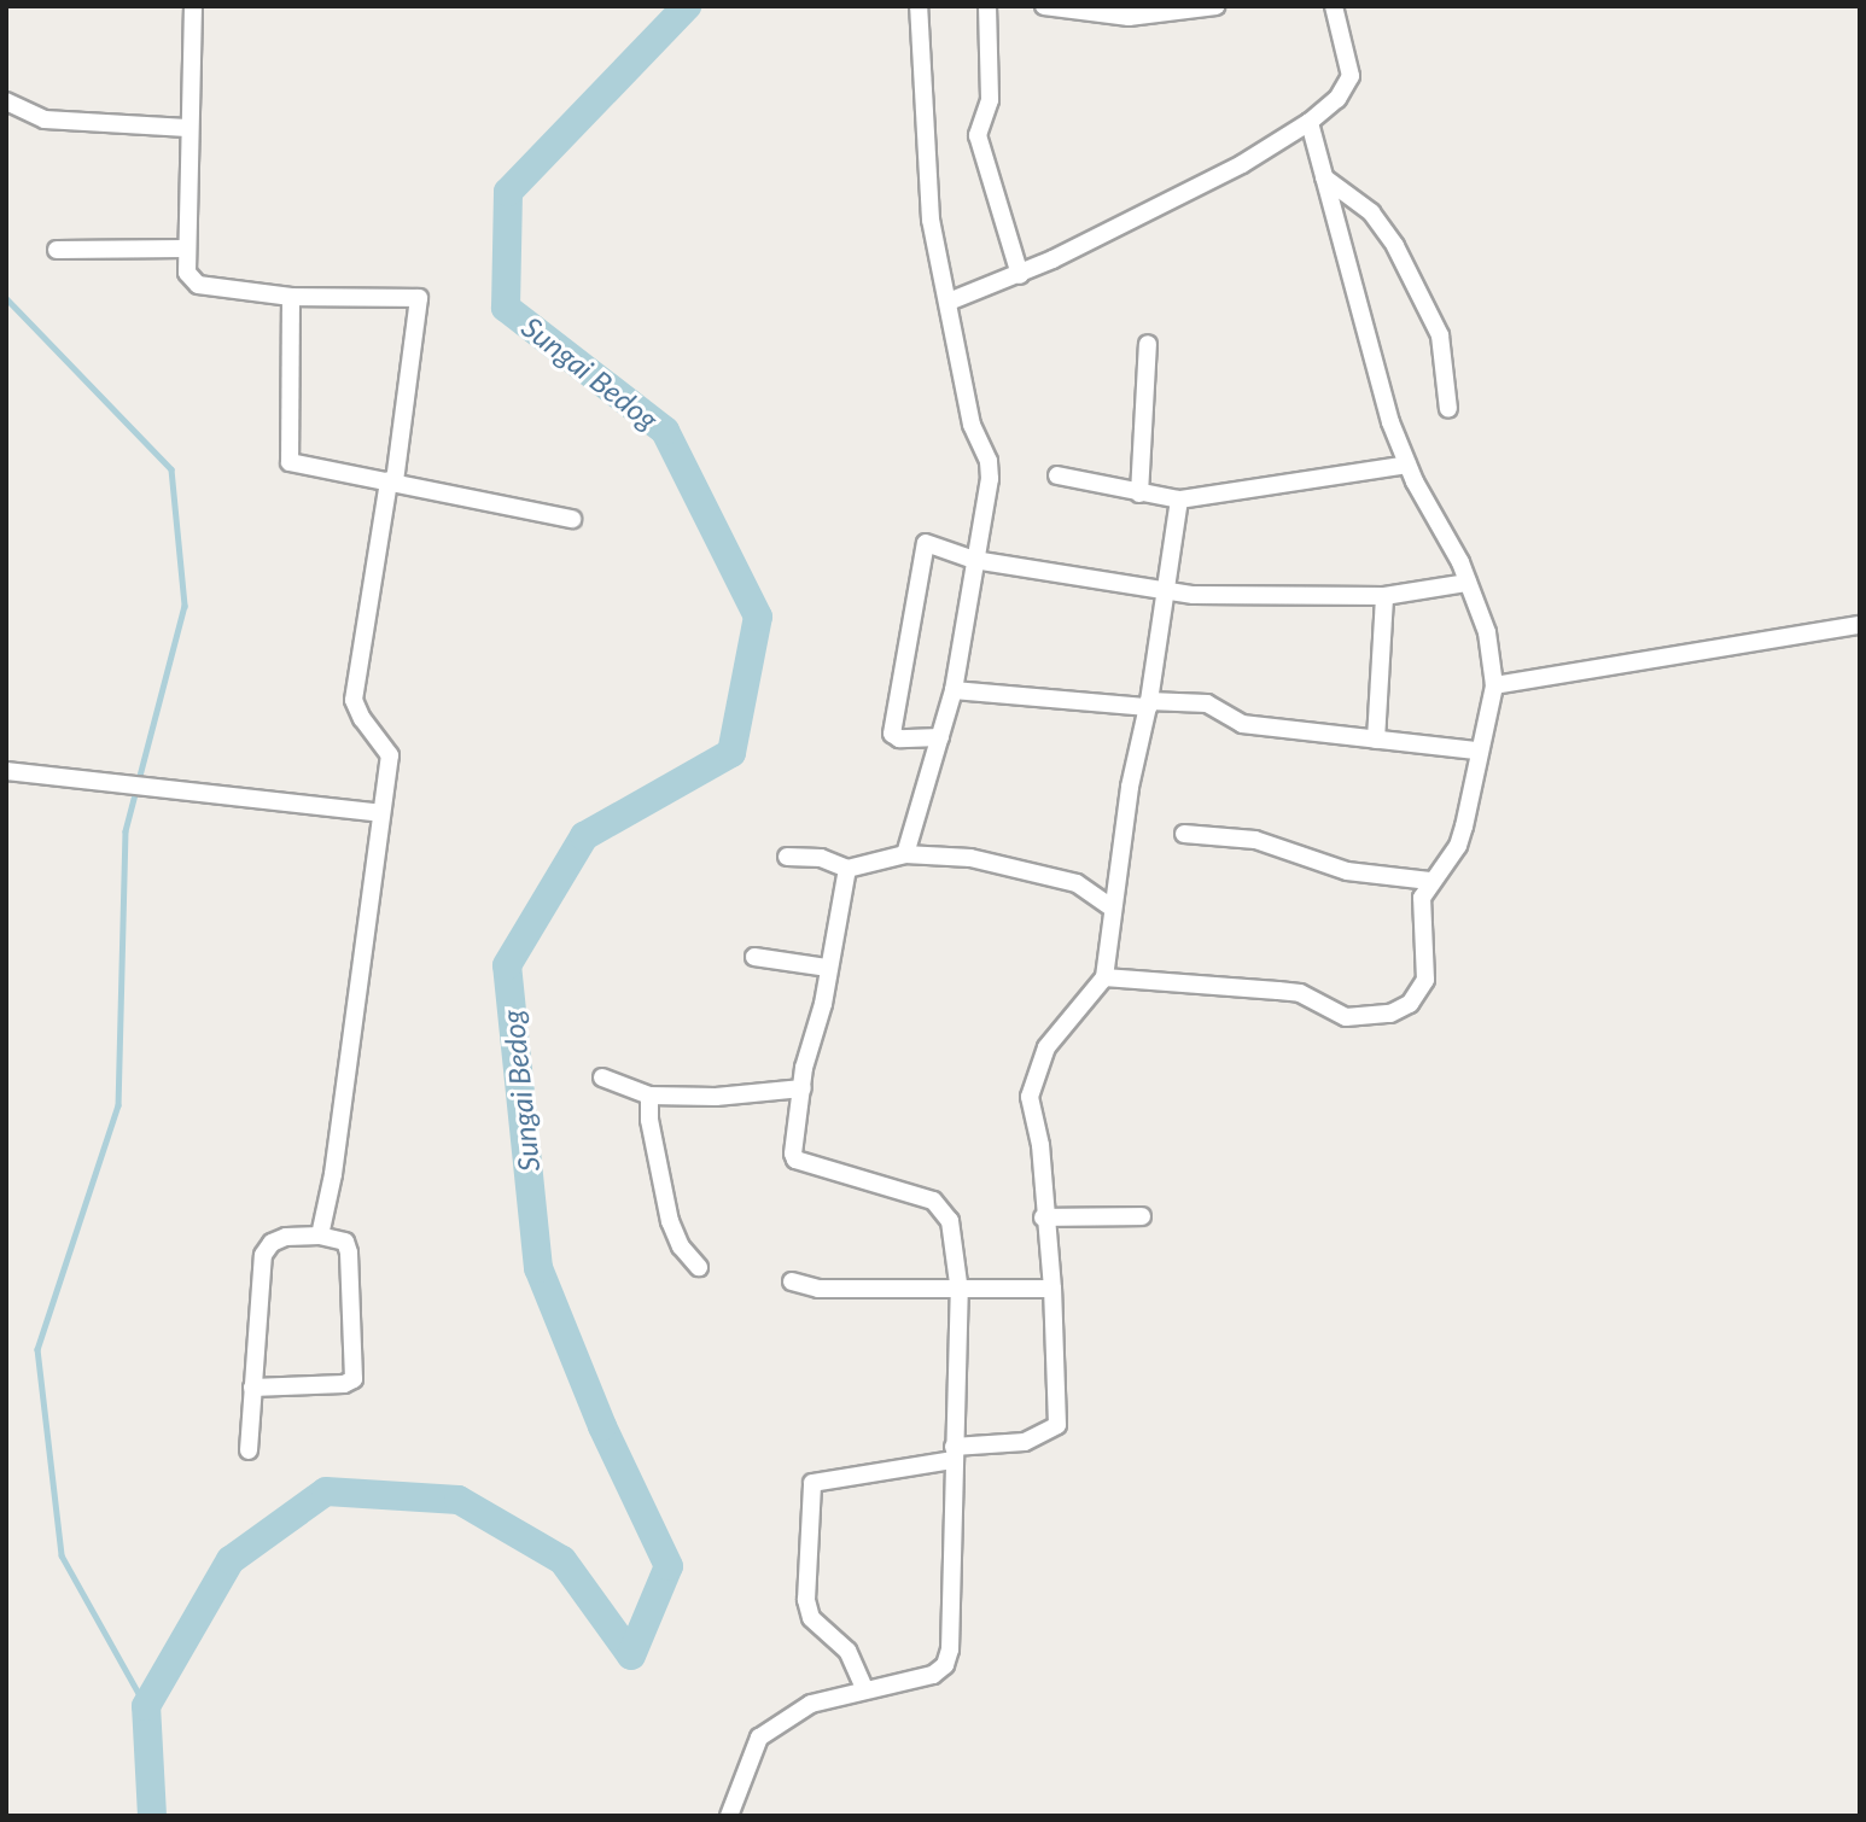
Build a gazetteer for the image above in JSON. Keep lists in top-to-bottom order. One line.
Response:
{"water":["Sungai Bedog"]}
